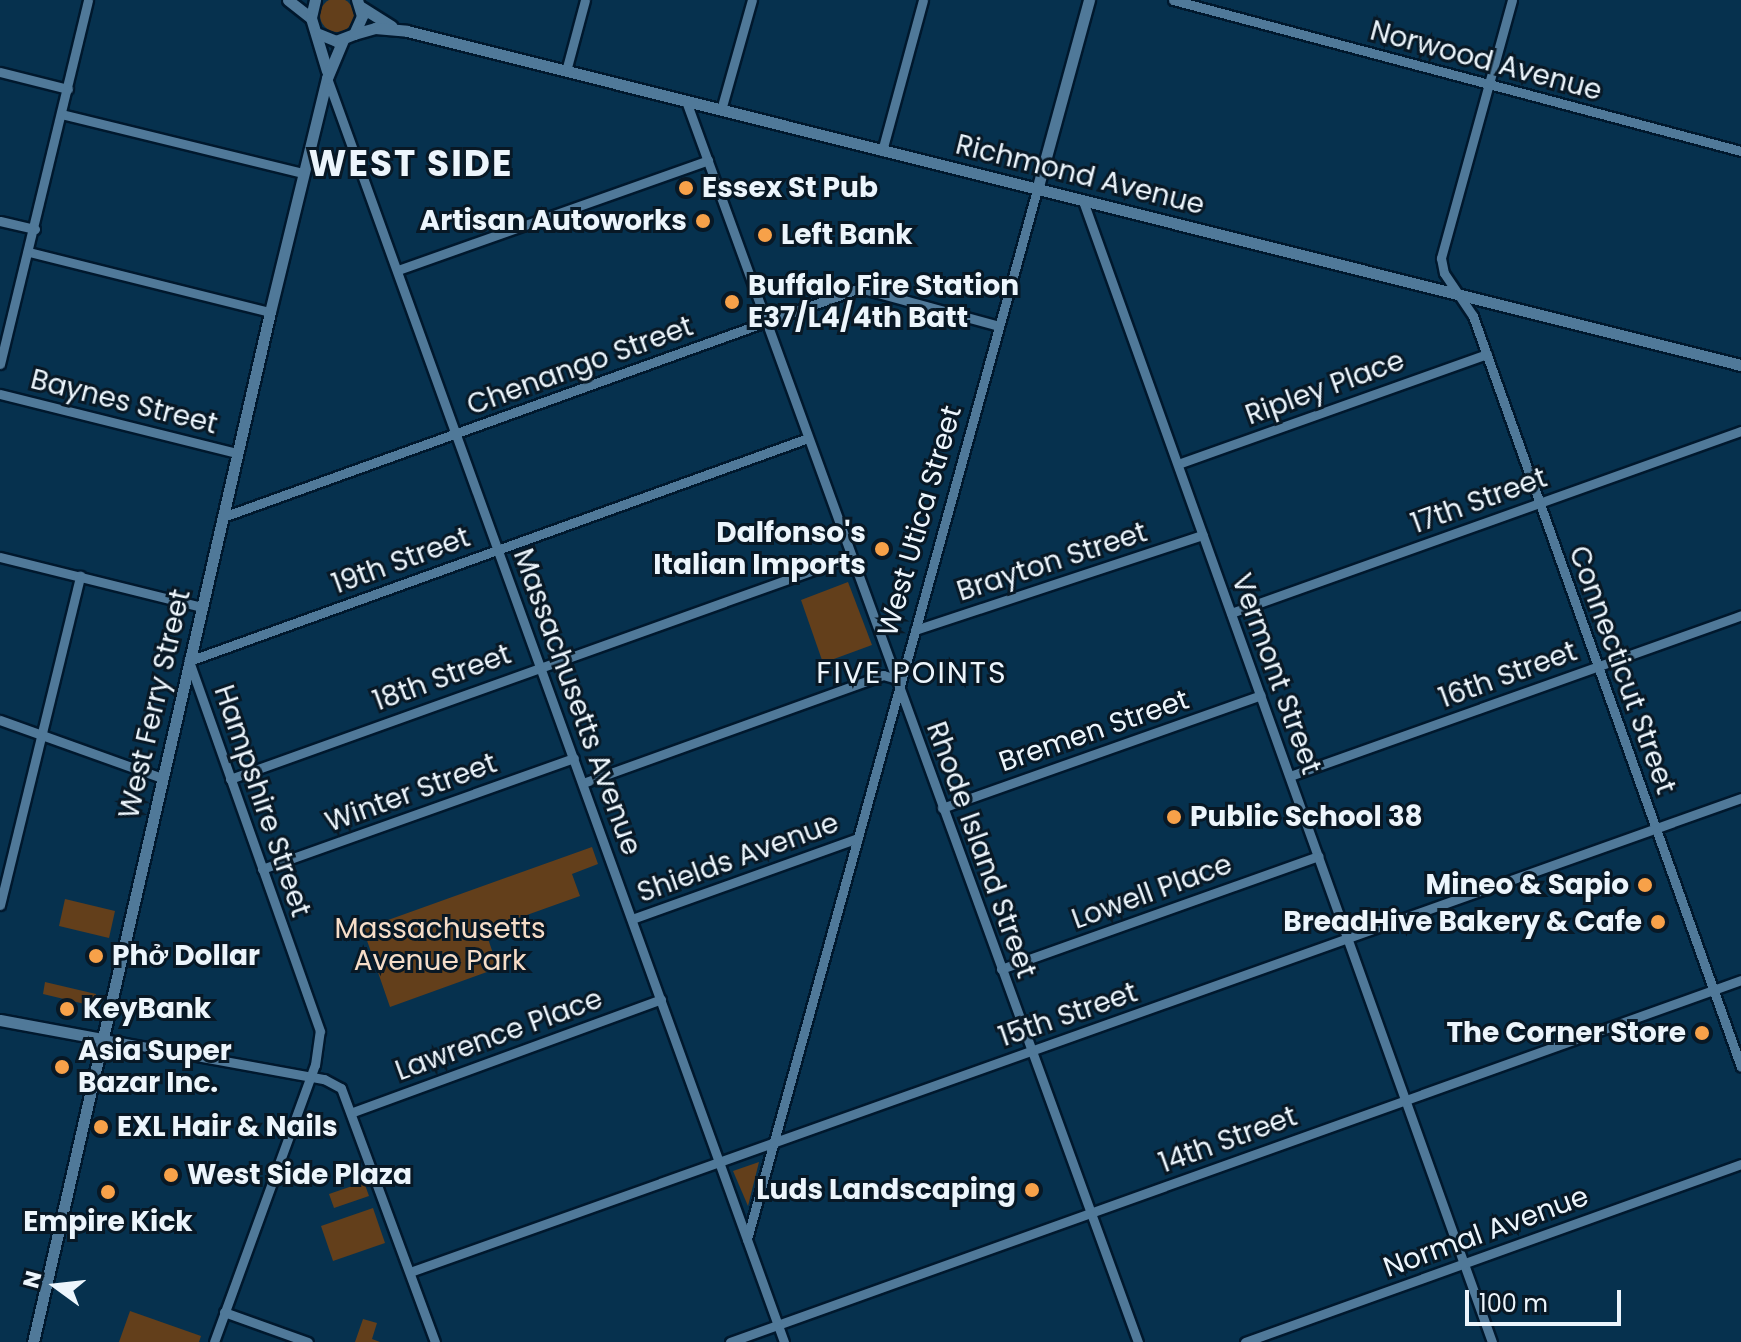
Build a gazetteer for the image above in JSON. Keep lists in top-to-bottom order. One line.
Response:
{"streets":{"street":["Norwood Avenue","Richmond Avenue","Chenango Street","Ripley Place","Baynes Street","17th Street","West Utica Street","19th Street","Brayton Street","Connecticut Street","Vermont Street","16th Street","18th Street","Massachusetts Avenue","West Ferry Street","Bremen Street","Winter Street","Hampshire Street","Rhode Island Street","Shields Avenue","Lowell Place","15th Street","Lawrence Place","14th Street","Normal Avenue"]},"crossings":[["Norwood Avenue","Connecticut Street"],["Richmond Avenue","West Utica Street"],["Richmond Avenue","Connecticut Street"],["Richmond Avenue","Vermont Street"],["Richmond Avenue","Rhode Island Street"],["Chenango Street","West Utica Street"],["Chenango Street","Massachusetts Avenue"],["Chenango Street","West Ferry Street"],["Chenango Street","Rhode Island Street"],["Ripley Place","Connecticut Street"],["Ripley Place","Vermont Street"],["Baynes Street","West Ferry Street"],["17th Street","Connecticut Street"],["17th Street","Vermont Street"],["West Utica Street","Brayton Street"],["West Utica Street","Massachusetts Avenue"],["West Utica Street","Rhode Island Street"],["West Utica Street","Shields Avenue"],["West Utica Street","15th Street"],["19th Street","Massachusetts Avenue"],["19th Street","West Ferry Street"],["19th Street","Hampshire Street"],["19th Street","Rhode Island Street"],["Brayton Street","Vermont Street"],["Connecticut Street","16th Street"],["Connecticut Street","15th Street"],["Connecticut Street","14th Street"],["Vermont Street","16th Street"],["Vermont Street","Bremen Street"],["Vermont Street","Lowell Place"],["Vermont Street","15th Street"],["Vermont Street","14th Street"],["Vermont Street","Normal Avenue"],["18th Street","Massachusetts Avenue"],["18th Street","Hampshire Street"],["18th Street","Rhode Island Street"],["Massachusetts Avenue","West Ferry Street"],["Massachusetts Avenue","Winter Street"],["Massachusetts Avenue","Shields Avenue"],["Massachusetts Avenue","15th Street"],["Massachusetts Avenue","Lawrence Place"],["Massachusetts Avenue","14th Street"],["West Ferry Street","Hampshire Street"],["Bremen Street","Rhode Island Street"],["Winter Street","Hampshire Street"],["Rhode Island Street","Lowell Place"],["Rhode Island Street","15th Street"],["Rhode Island Street","14th Street"]],"districts":["WEST SIDE","FIVE POINTS"],"parks":["Massachusetts Avenue Park"],"places":["Essex St Pub","Artisan Autoworks","Left Bank","Buffalo Fire Station E37/L4/4th Batt","Dalfonso's Italian Imports","Public School 38","Mineo & Sapio","BreadHive Bakery & Cafe","Phở Dollar","KeyBank","The Corner Store","Asia Super Bazar Inc.","EXL Hair & Nails","West Side Plaza","Luds Landscaping","Empire Kick"],"scale_bar":"100 m","north":"left"}
